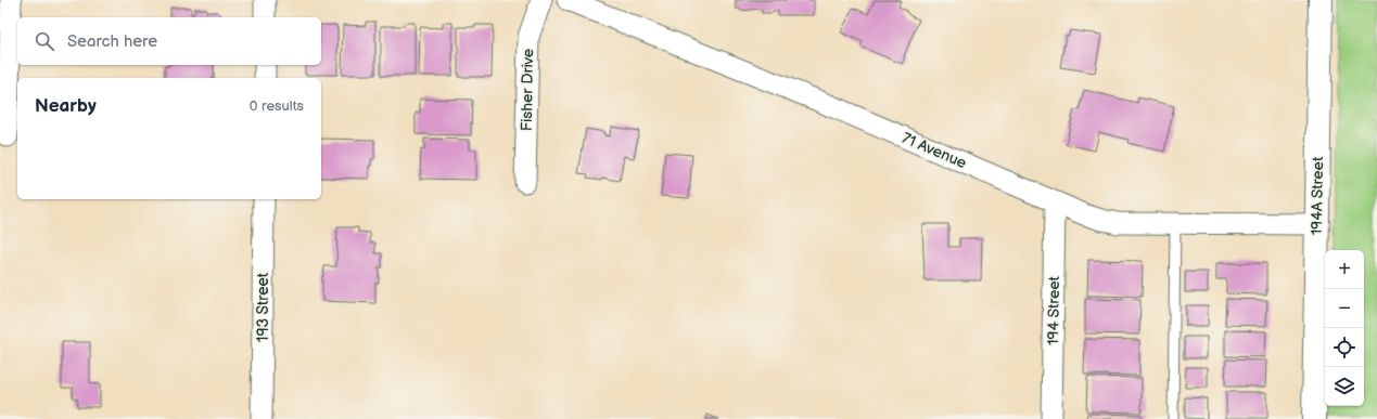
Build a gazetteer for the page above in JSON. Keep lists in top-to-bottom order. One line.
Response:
{"streets":{"street":["Fisher Drive","71 Avenue","194A Street","193 Street","194 Street"]},"crossings":[["71 Avenue","194A Street"],["71 Avenue","194 Street"]],"page":{"search":"Search here","heading":["Nearby","0 results"],"map_buttons":["+","−"]}}
